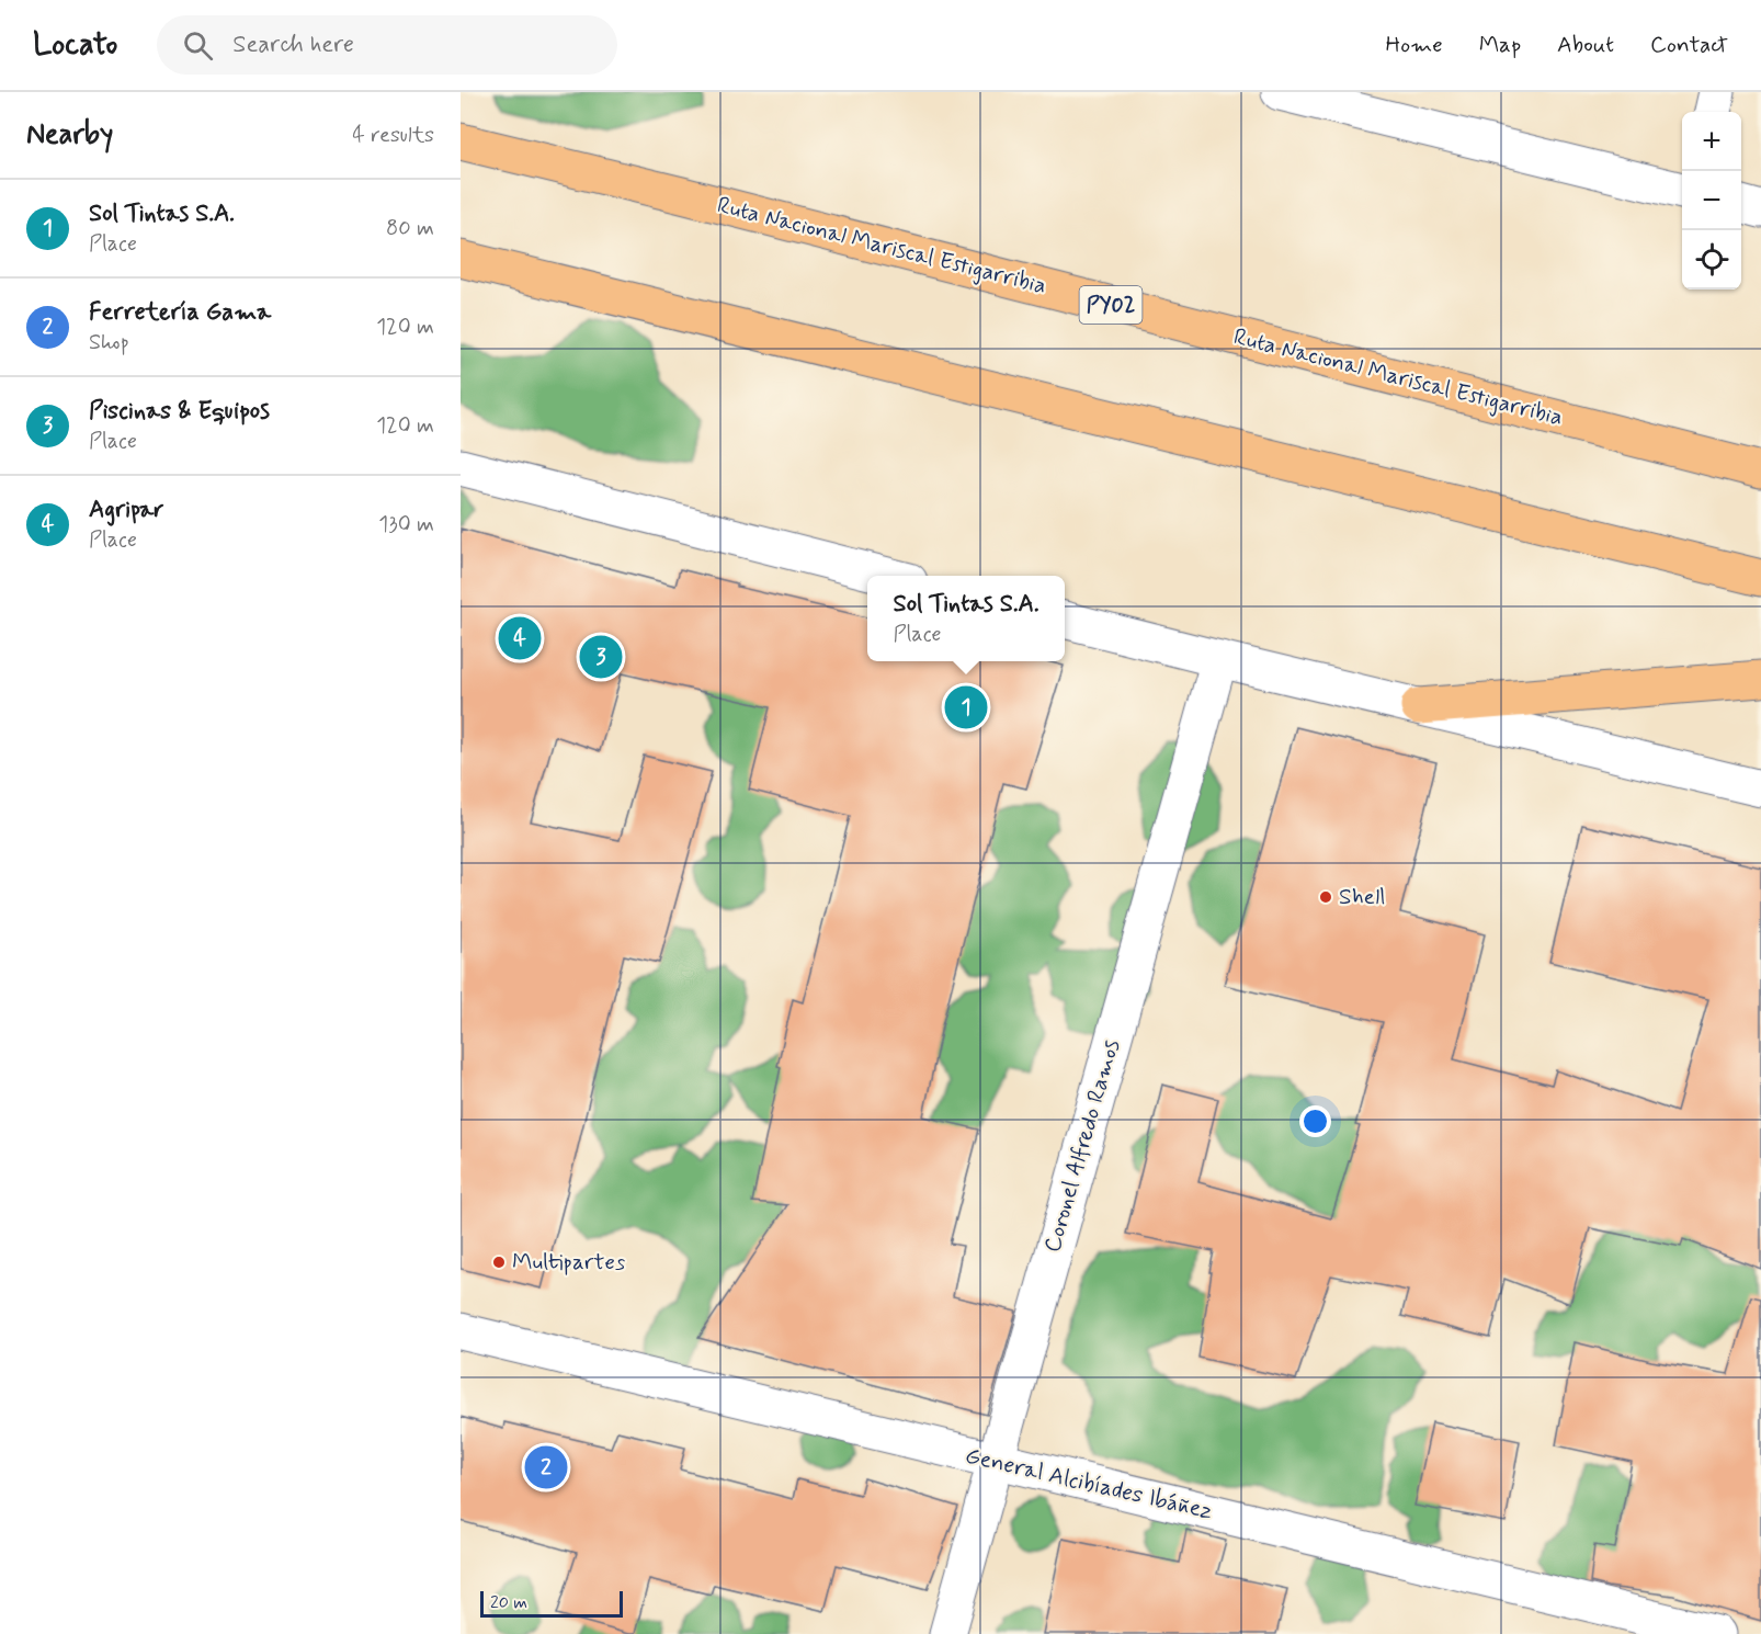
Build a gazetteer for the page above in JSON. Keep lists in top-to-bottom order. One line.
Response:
{"streets":{"highway":["Ruta Nacional Mariscal Estigarribia","PY02"],"street":["Coronel Alfredo Ramos","General Alcibíades Ibáñez"]},"crossings":[["Coronel Alfredo Ramos","General Alcibíades Ibáñez"]],"places":["Shell","Multipartes"],"scale_bar":"20 m","page":{"header":"Locato","search":"Search here","nav":["Home","Map","About","Contact"],"heading":["Nearby","4 results"],"map_buttons":["+","−"],"list":[{"mark":"1","name":"Sol Tintas S.A.","note":"Place","value":"80 m"},{"mark":"2","name":"Ferretería Gama","note":"Shop","value":"120 m"},{"mark":"3","name":"Piscinas & Equipos","note":"Place","value":"120 m"},{"mark":"4","name":"Agripar","note":"Place","value":"130 m"}],"popup":["Sol Tintas S.A.","Place"],"pins":["4","3","1","2"],"scale":"20 m"}}
